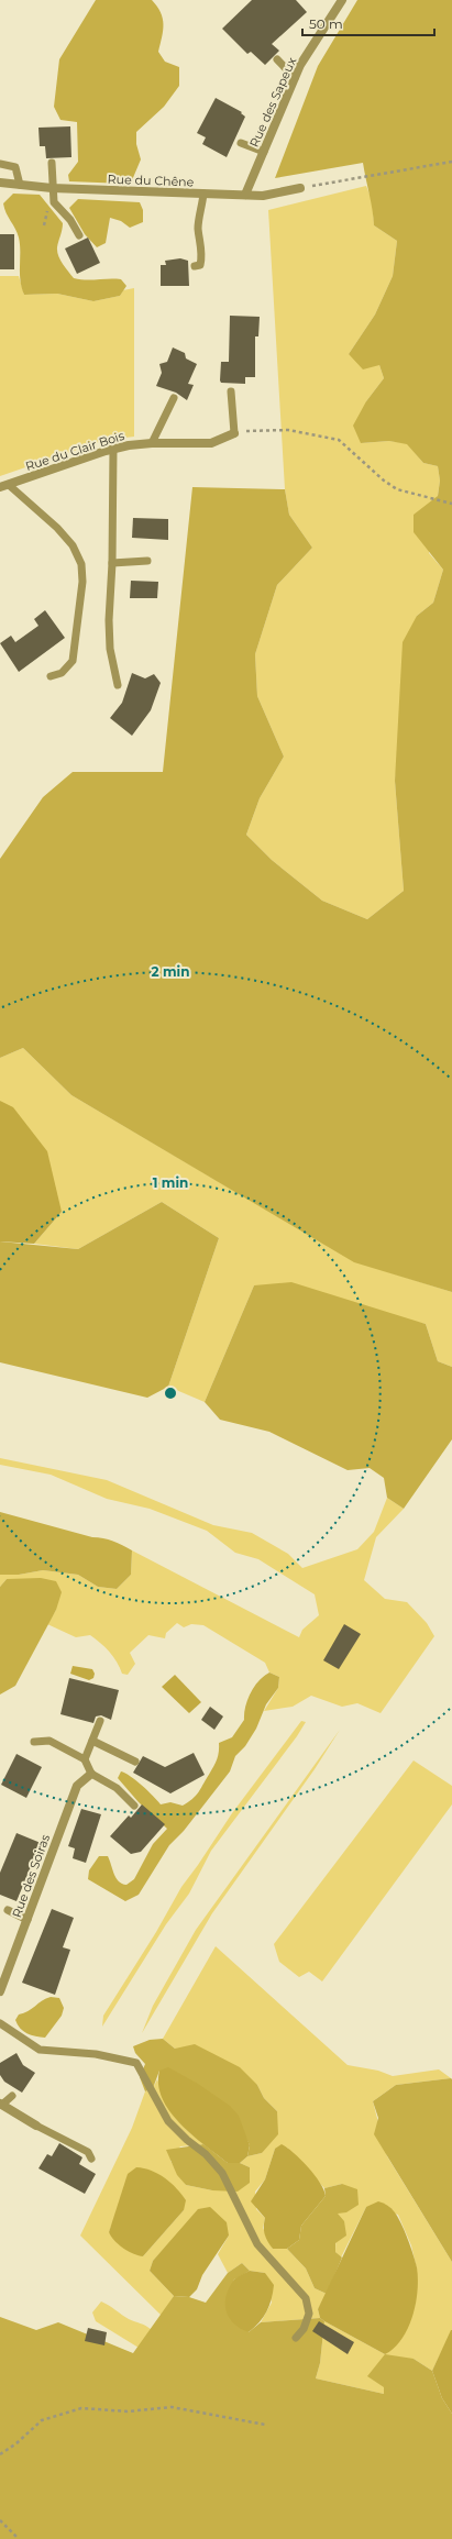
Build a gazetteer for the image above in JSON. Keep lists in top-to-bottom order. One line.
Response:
{"streets":{"street":["Rue des Sapeux","Rue du Chêne","Rue du Clair Bois","Rue des Soiras"]},"crossings":[["Rue des Sapeux","Rue du Chêne"]],"scale_bar":"50 m","rings":["2 min","1 min"]}
